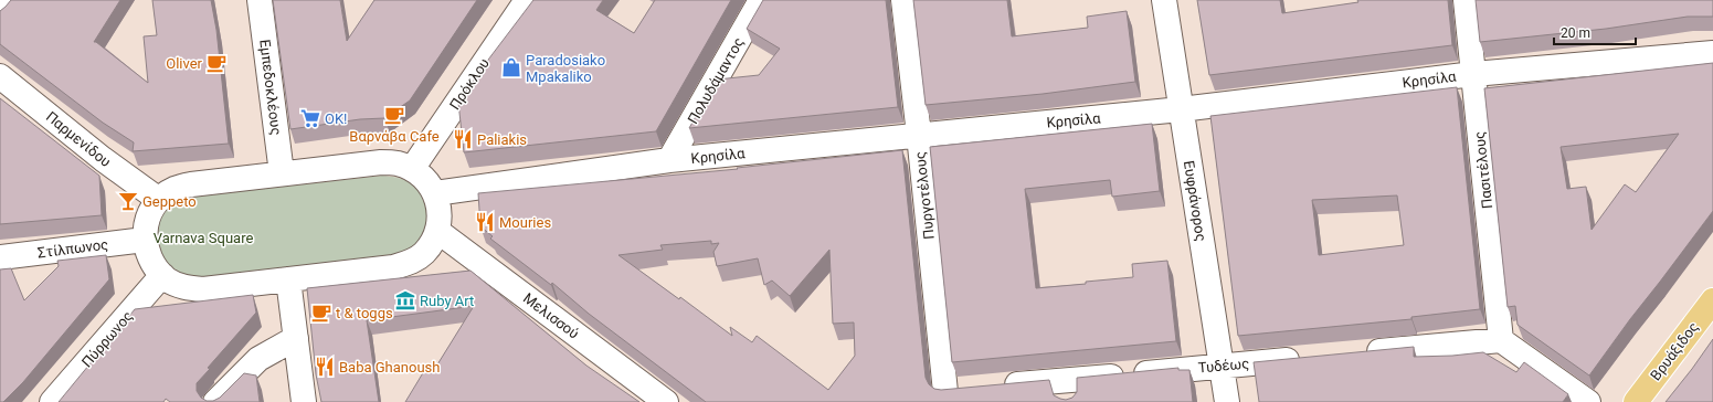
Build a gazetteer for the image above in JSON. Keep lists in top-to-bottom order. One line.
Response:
{"streets":{"main road":["Βρυάξιδος"],"street":["Κρησίλα","Πολυδάμαντος","Πρόκλου","Εμπεδοκλέους","Παρμενίδου","Πασιτέλους","Πυργοτέλους","Ευφράνορος","Στίλπωνος","Μελισσού","Πύρρωνος","Τυδέως"]},"crossings":[["Κρησίλα","Πολυδάμαντος"],["Κρησίλα","Πασιτέλους"],["Κρησίλα","Πυργοτέλους"],["Κρησίλα","Ευφράνορος"],["Ευφράνορος","Τυδέως"]],"parks":["Varnava Square"],"places":{"cafe":["Oliver","Βαρνάβα Cafe","t & toggs"],"shop":["Paradosiako Mpakaliko"],"supermarket":["OK!"],"restaurant":["Paliakis","Mouries","Baba Ghanoush"],"bar":["Geppeto"],"museum":["Ruby Art"]},"scale_bar":"20 m"}
